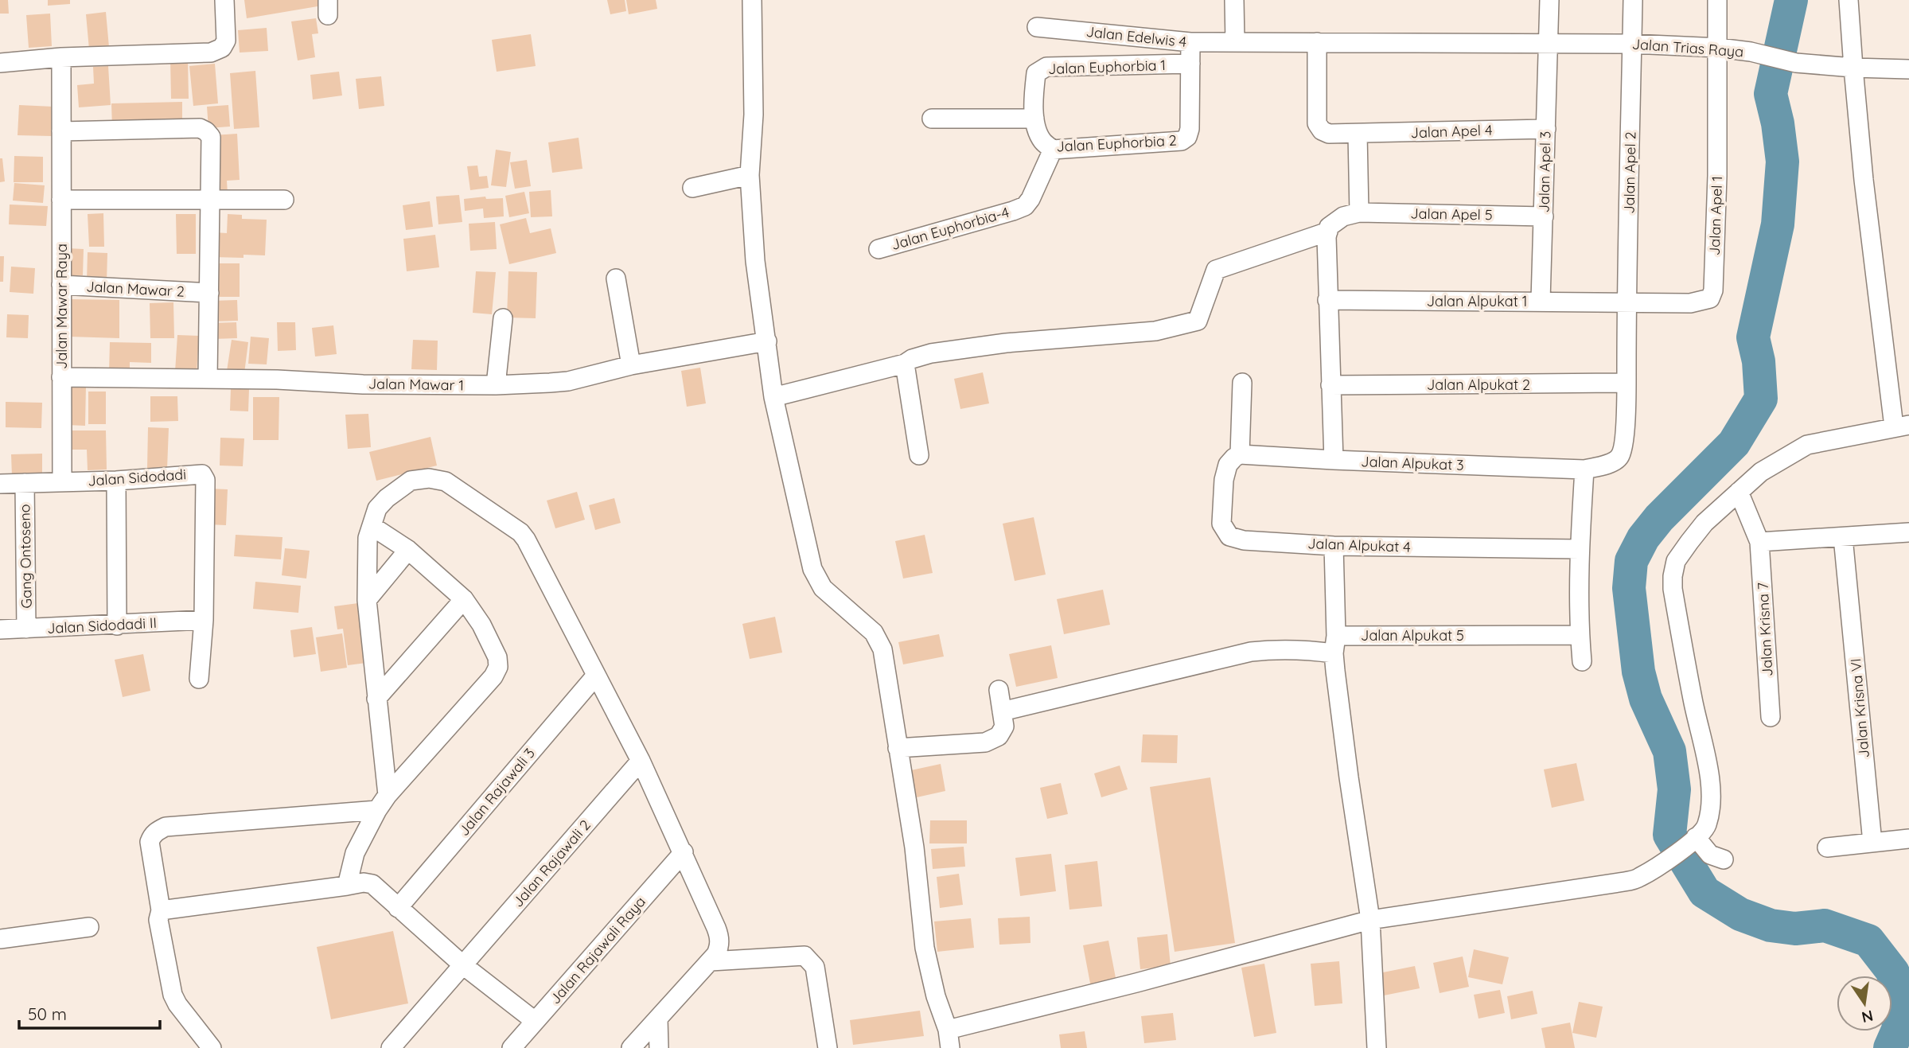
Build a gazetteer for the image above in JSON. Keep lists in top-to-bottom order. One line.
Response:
{"streets":{"street":["Jalan Edelwis 4","Jalan Trias Raya","Jalan Euphorbia 1","Jalan Apel 4","Jalan Euphorbia 2","Jalan Apel 3","Jalan Apel 2","Jalan Apel 5","Jalan Apel 1","Jalan Euphorbia-4","Jalan Mawar 2","Jalan Alpukat 1","Jalan Mawar Raya","Jalan Mawar 1","Jalan Alpukat 2","Jalan Alpukat 3","Jalan Sidodadi","Jalan Alpukat 4","Gang Ontoseno","Jalan Sidodadi II","Jalan Krisna 7","Jalan Alpukat 5","Jalan Krisna VI","Jalan Rajawali 3","Jalan Rajawali 2","Jalan Rajawali Raya"]},"crossings":[["Jalan Edelwis 4","Jalan Trias Raya"],["Jalan Edelwis 4","Jalan Euphorbia 2"],["Jalan Trias Raya","Jalan Apel 4"],["Jalan Trias Raya","Jalan Apel 3"],["Jalan Trias Raya","Jalan Apel 2"],["Jalan Trias Raya","Jalan Apel 1"],["Jalan Euphorbia 1","Jalan Euphorbia 2"],["Jalan Apel 4","Jalan Apel 3"],["Jalan Euphorbia 2","Jalan Euphorbia-4"],["Jalan Apel 3","Jalan Apel 5"],["Jalan Apel 3","Jalan Alpukat 1"],["Jalan Apel 2","Jalan Apel 1"],["Jalan Apel 2","Jalan Alpukat 1"],["Jalan Apel 2","Jalan Alpukat 2"],["Jalan Apel 2","Jalan Alpukat 3"],["Jalan Apel 1","Jalan Alpukat 1"],["Jalan Mawar 2","Jalan Mawar Raya"],["Jalan Mawar Raya","Jalan Mawar 1"],["Jalan Mawar Raya","Jalan Sidodadi"],["Jalan Alpukat 2","Jalan Alpukat 3"],["Jalan Alpukat 3","Jalan Alpukat 4"],["Jalan Sidodadi","Gang Ontoseno"],["Jalan Sidodadi","Jalan Sidodadi II"],["Gang Ontoseno","Jalan Sidodadi II"]],"scale_bar":"50 m","north":"bottom"}
